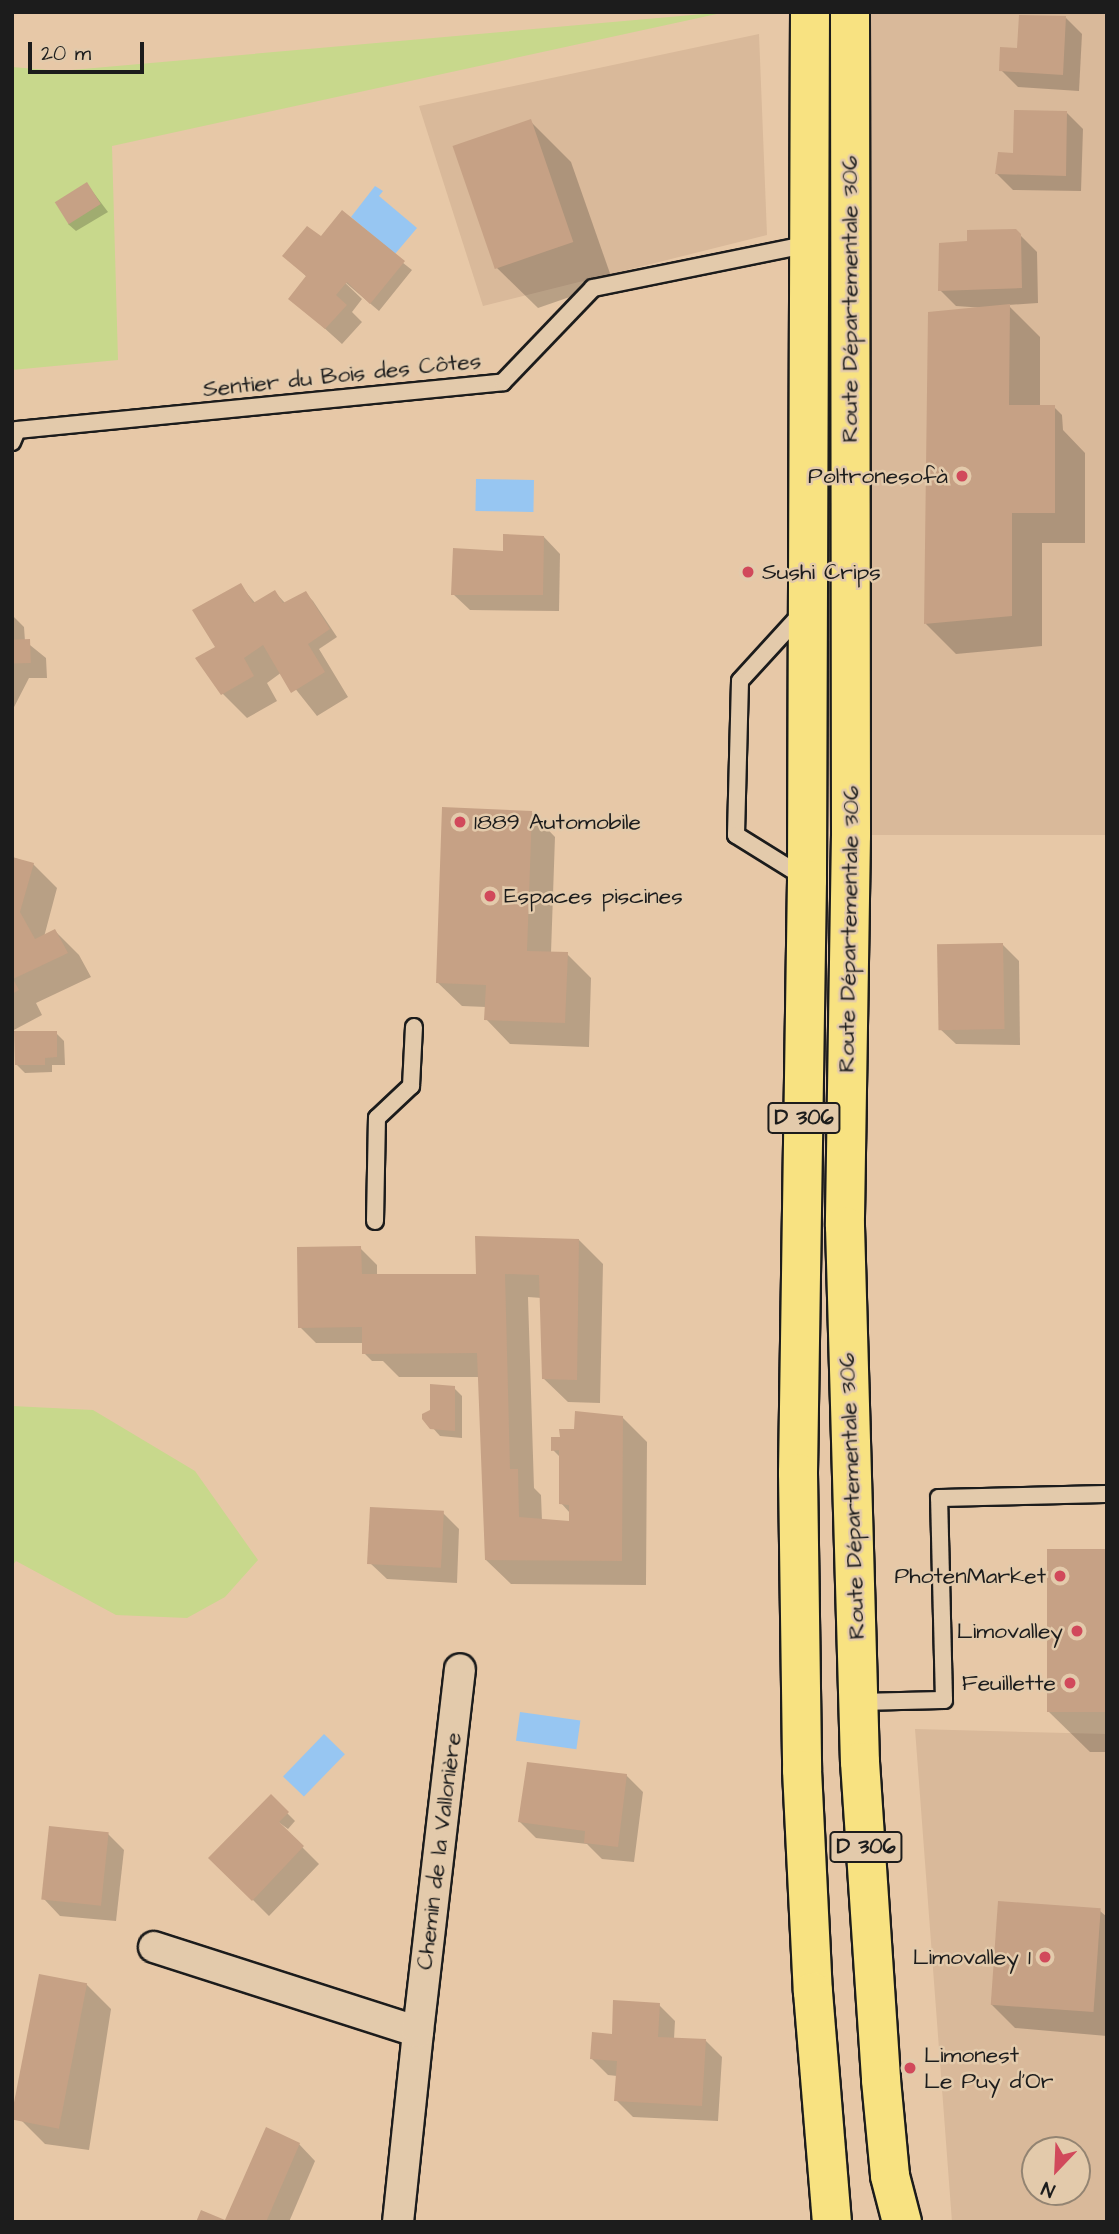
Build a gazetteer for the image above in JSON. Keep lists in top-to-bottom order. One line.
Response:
{"streets":{"main road":["Route Départementale 306","D 306"],"street":["Chemin de la Vallonière"],"lane":["Sentier du Bois des Côtes"]},"crossings":[["Route Départementale 306","Sentier du Bois des Côtes"]],"places":["Poltronesofà","Sushi Crips","1889 Automobile","Espaces piscines","PhotenMarket","Limovalley","Feuillette","Limovalley 1","Limonest Le Puy d'Or"],"scale_bar":"20 m","north":"bottom left"}
